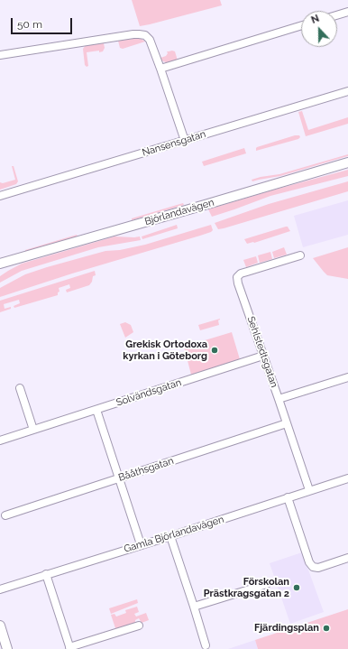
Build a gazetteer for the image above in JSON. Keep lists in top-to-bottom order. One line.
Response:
{"streets":{"street":["Nansensgatan","Björlandavägen","Sehlstedtsgatan","Solvändsgatan","Bååthsgatan","Gamla Björlandavägen"]},"crossings":[["Sehlstedtsgatan","Solvändsgatan"],["Sehlstedtsgatan","Bååthsgatan"],["Sehlstedtsgatan","Gamla Björlandavägen"]],"places":["Grekisk Ortodoxa kyrkan i Göteborg","Förskolan Prästkragsgatan 2","Fjärdingsplan"],"scale_bar":"50 m","north":"top"}
